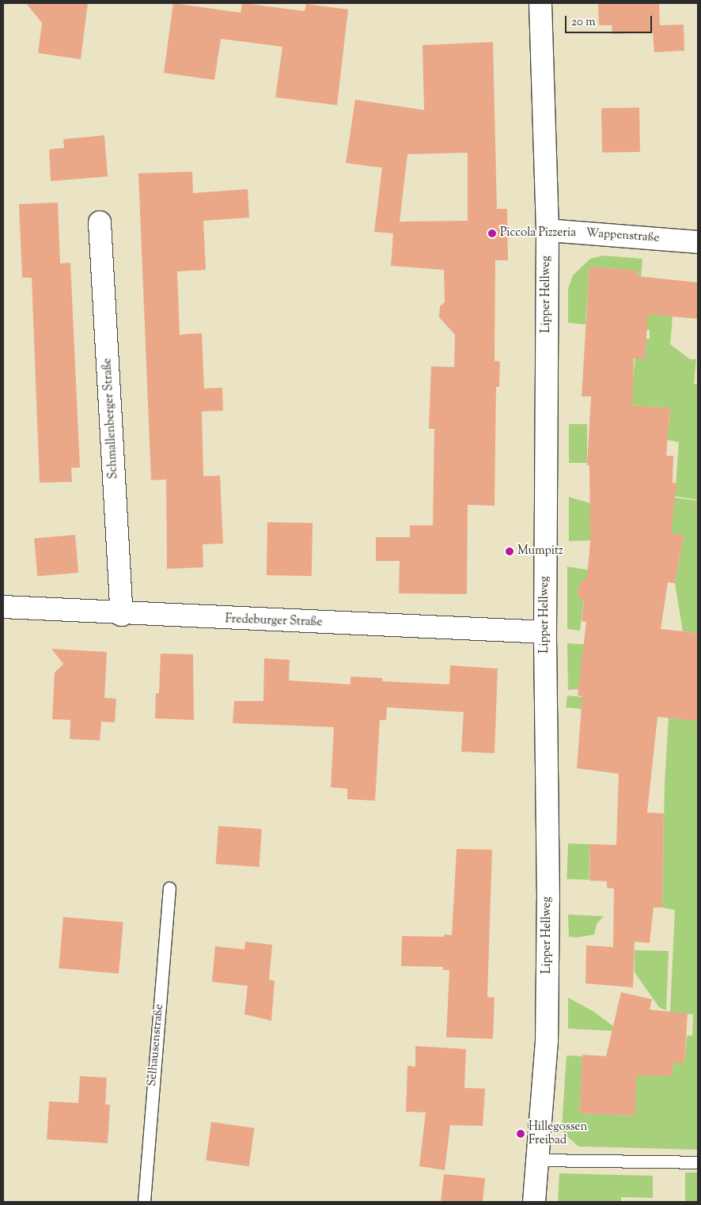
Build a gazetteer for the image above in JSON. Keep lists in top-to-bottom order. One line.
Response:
{"streets":{"street":["Wappenstraße","Lipper Hellweg","Schmallenberger Straße","Fredeburger Straße"],"lane":["Selhausenstraße"]},"crossings":[["Wappenstraße","Lipper Hellweg"],["Lipper Hellweg","Fredeburger Straße"],["Schmallenberger Straße","Fredeburger Straße"]],"places":["Piccola Pizzeria","Mumpitz","Hillegossen Freibad"],"scale_bar":"20 m"}
